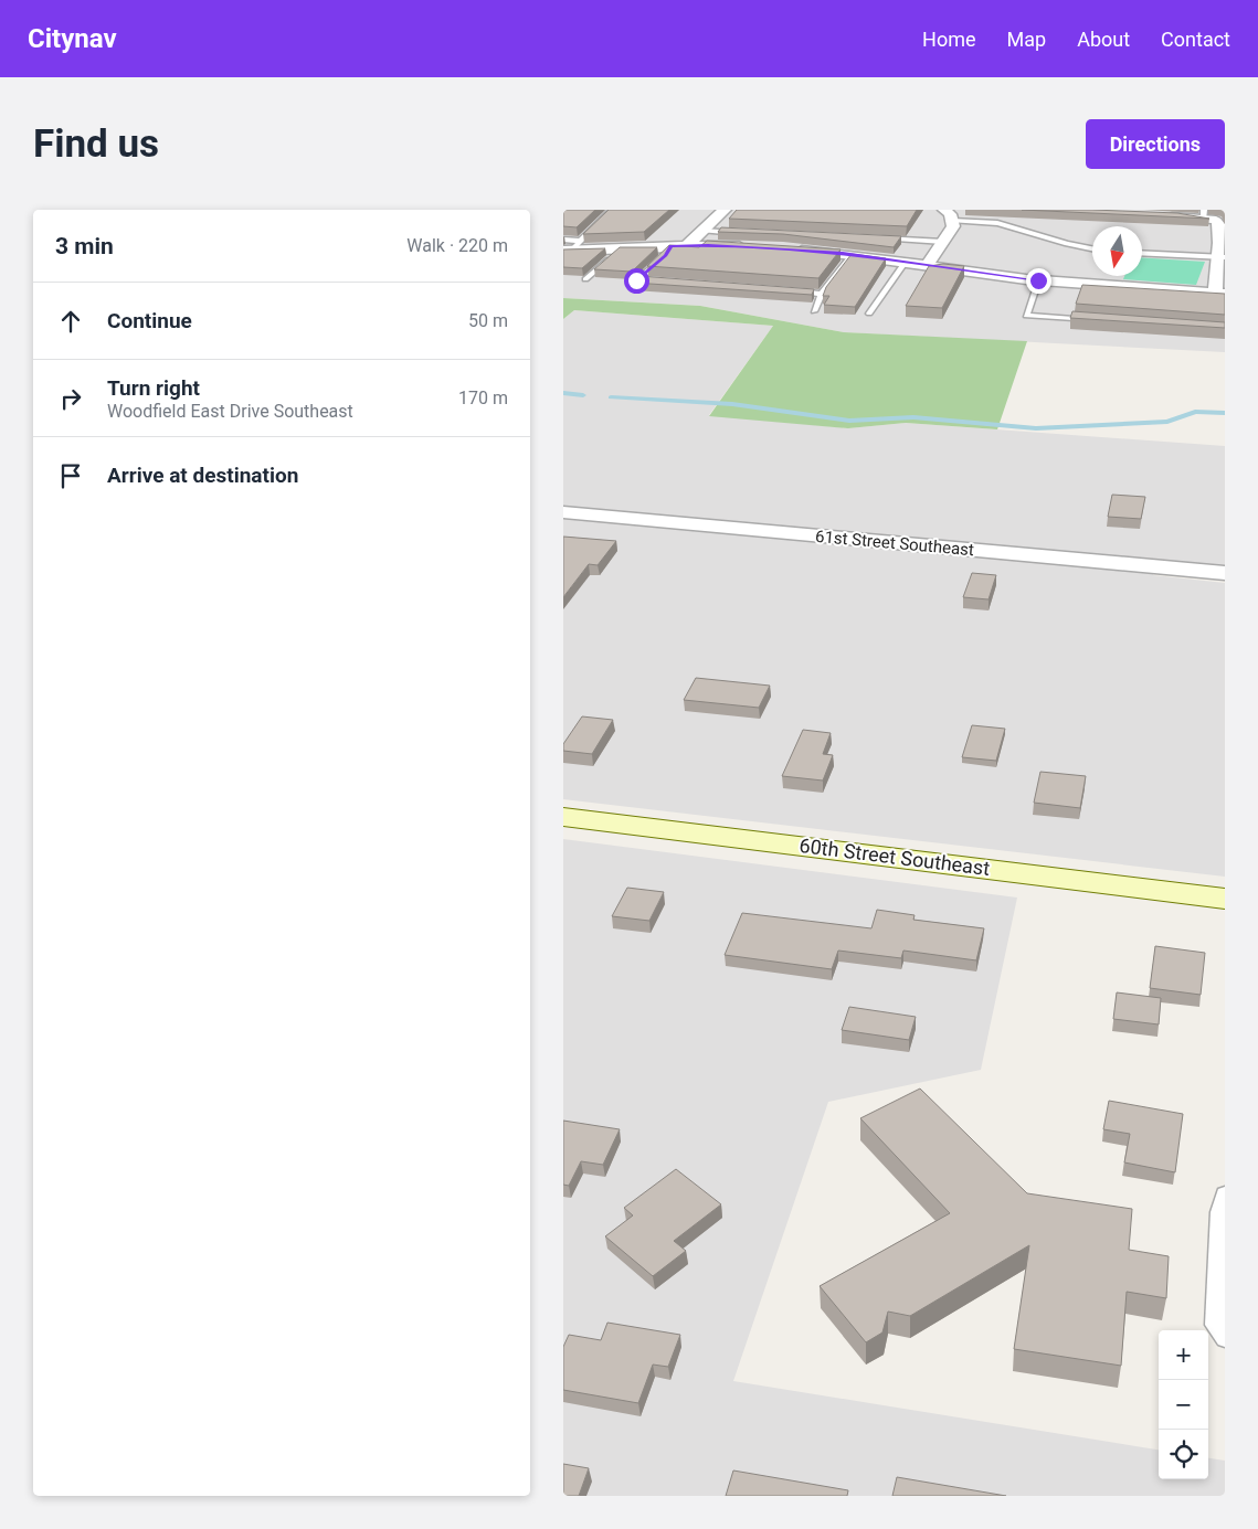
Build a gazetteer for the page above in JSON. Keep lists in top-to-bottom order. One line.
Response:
{"streets":{"main road":["60th Street Southeast"],"street":["61st Street Southeast"]},"north":"bottom","page":{"header":"Citynav","nav":["Home","Map","About","Contact"],"buttons":"Directions","title":"Find us","heading":["3 min","Walk · 220 m"],"list":[["Continue","50 m"],["Turn right","Woodfield East Drive Southeast","170 m"],"Arrive at destination"],"map_buttons":["+","−"]}}
